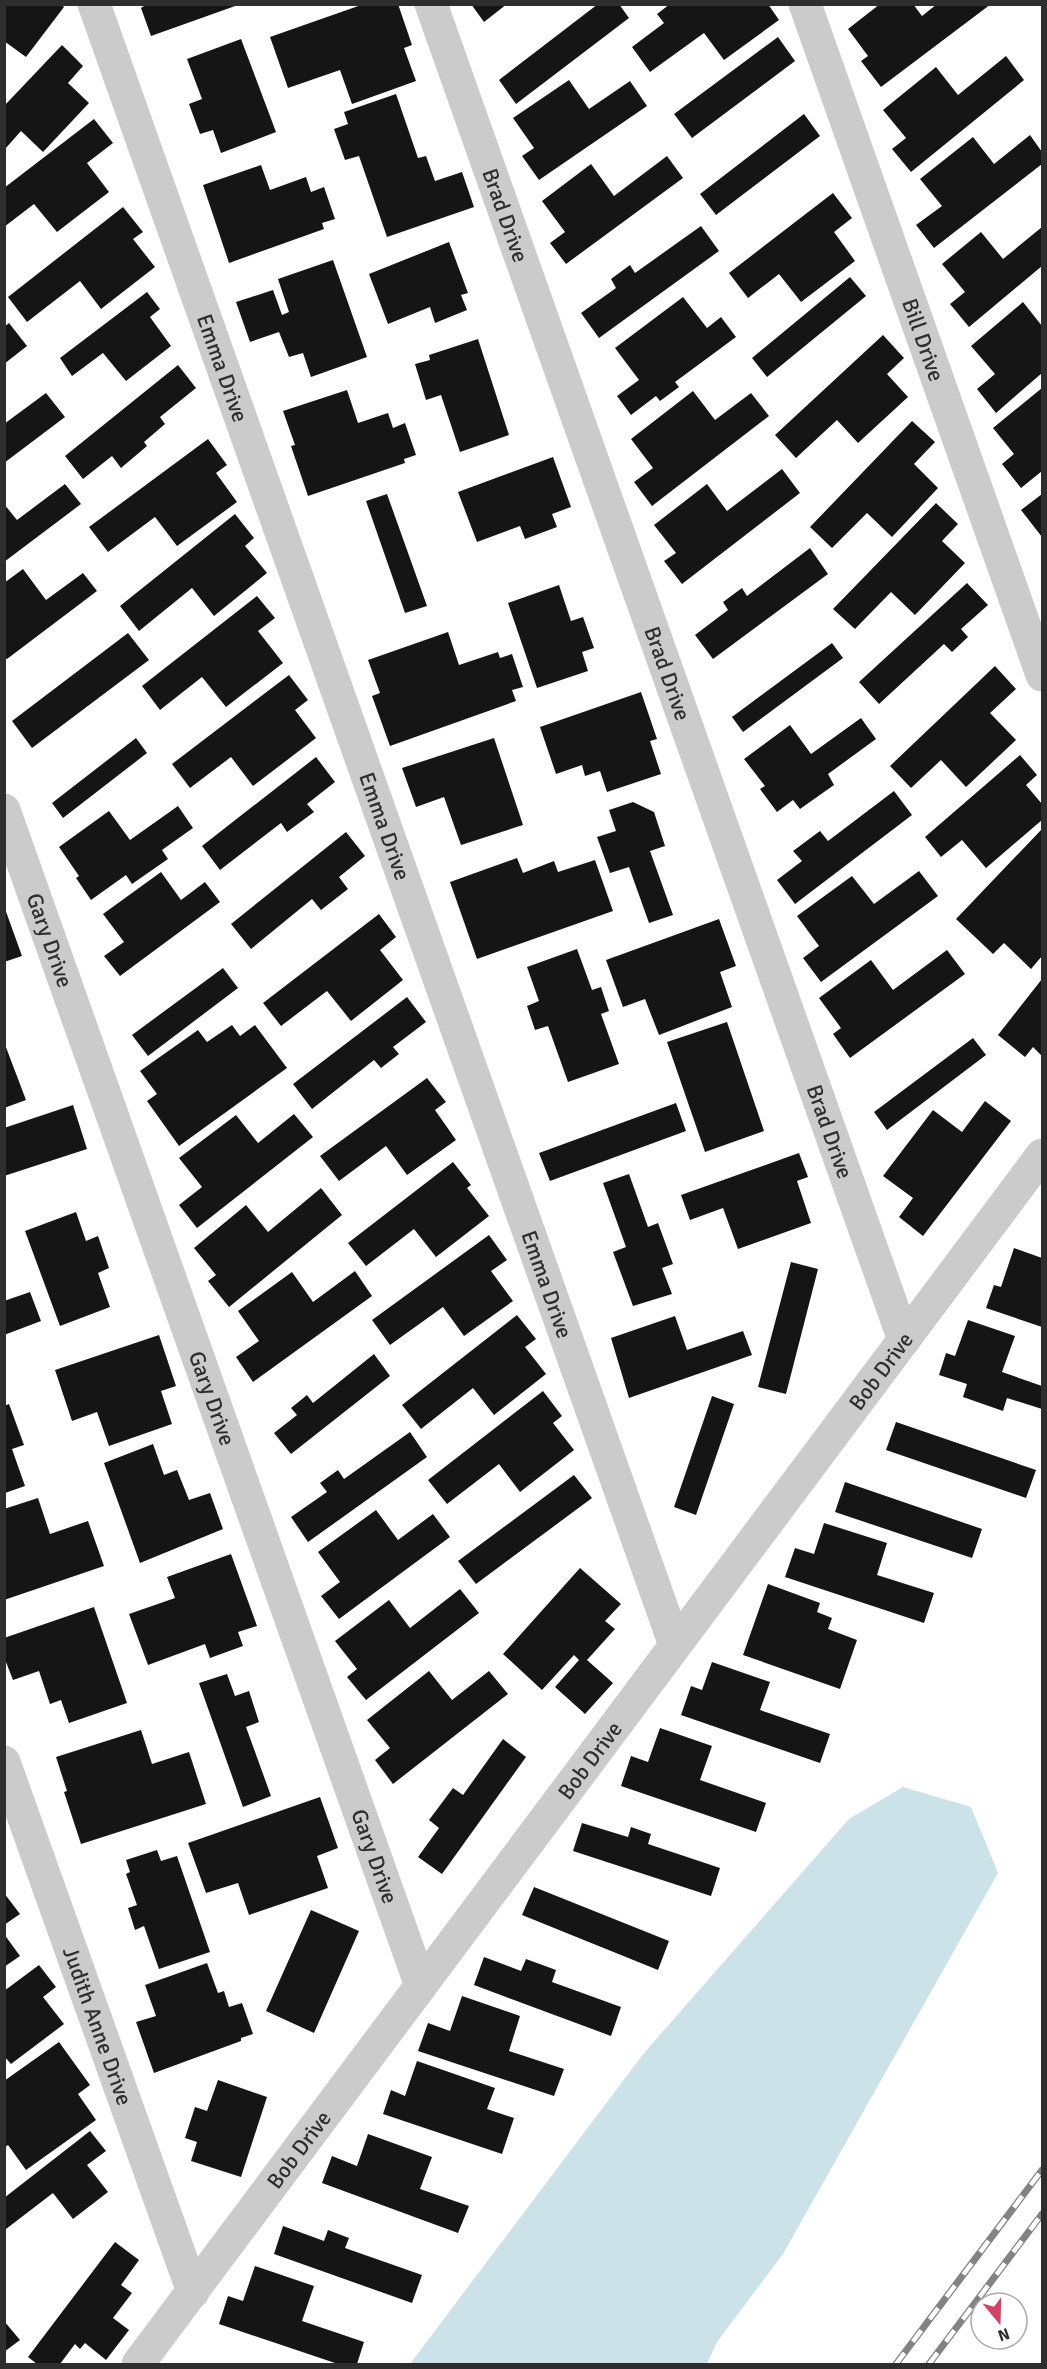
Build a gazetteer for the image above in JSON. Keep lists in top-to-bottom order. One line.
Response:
{"streets":{"street":["Brad Drive","Bill Drive","Emma Drive","Gary Drive","Bob Drive","Judith Anne Drive"]},"crossings":[["Brad Drive","Bob Drive"],["Emma Drive","Bob Drive"],["Gary Drive","Bob Drive"],["Bob Drive","Judith Anne Drive"]],"north":"bottom"}
